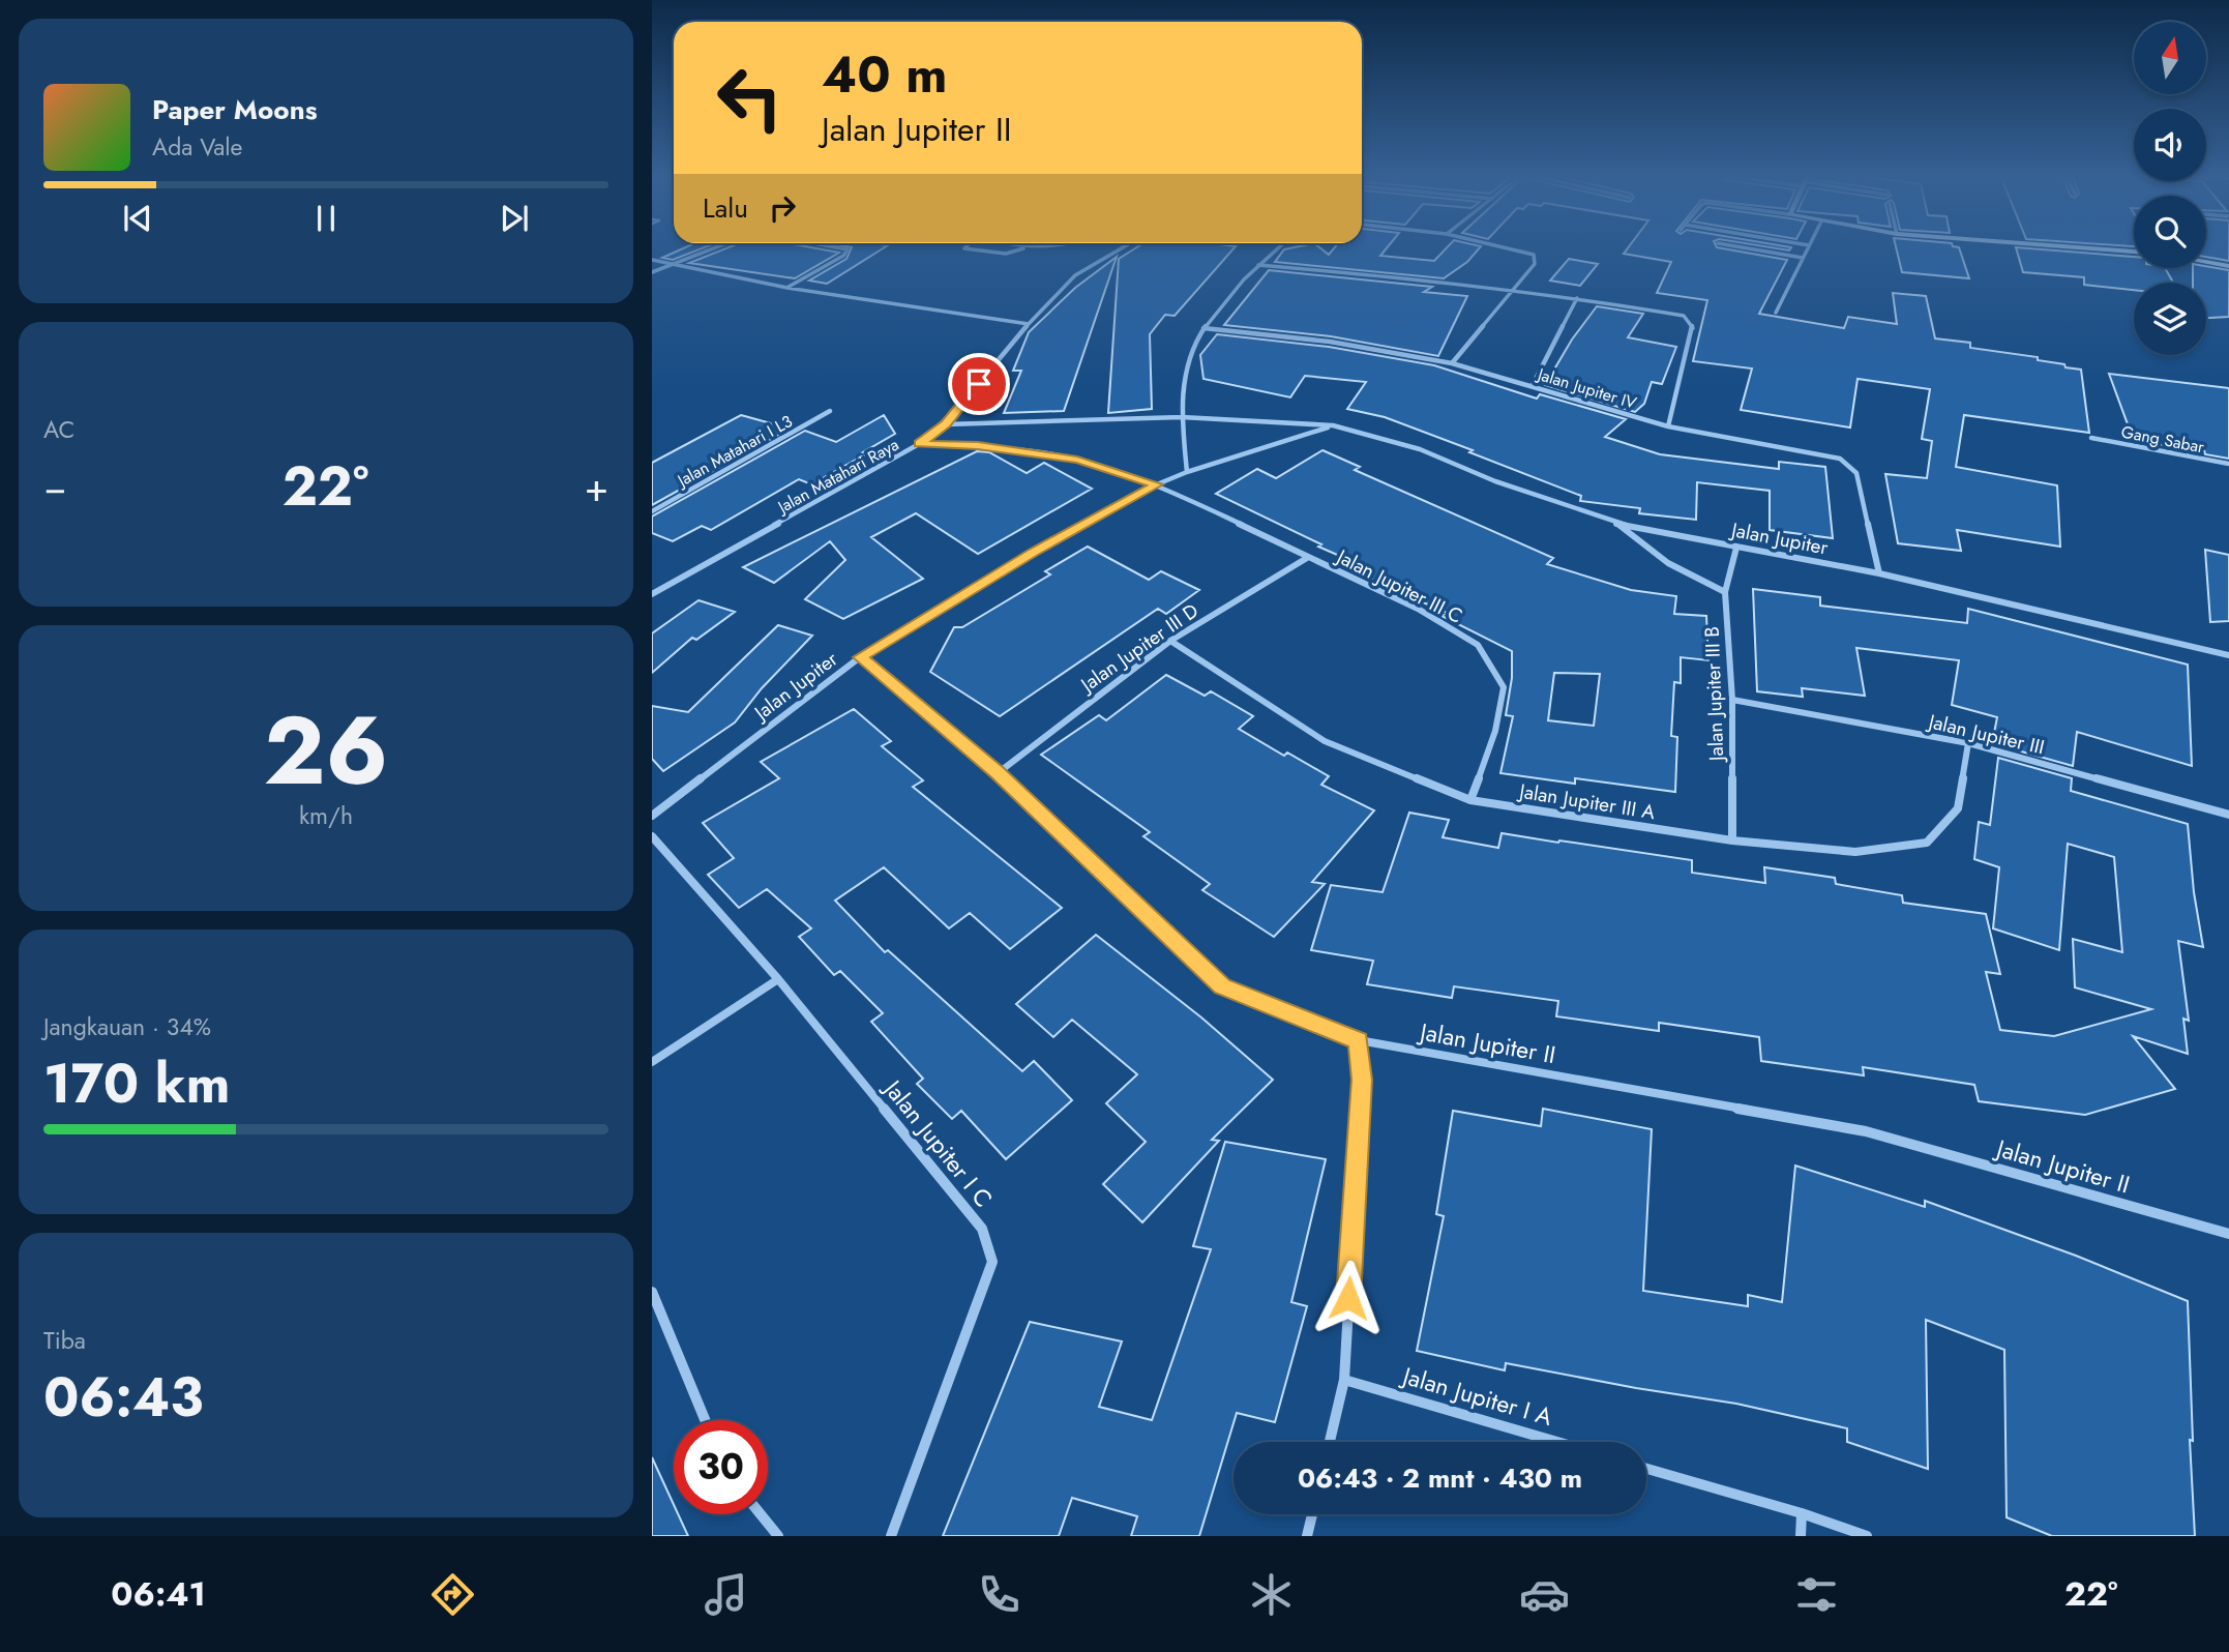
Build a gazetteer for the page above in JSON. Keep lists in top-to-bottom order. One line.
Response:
{"streets":{"street":["Jalan Jupiter IV","Gang Sabar","Jalan Matahari I L3","Jalan Matahari Raya","Jalan Jupiter","Jalan Jupiter III C","Jalan Jupiter III D","Jalan Jupiter III B","Jalan Jupiter III","Jalan Jupiter III A","Jalan Jupiter II","Jalan Jupiter I C","Jalan Jupiter I A"]},"crossings":[["Jalan Jupiter IV","Jalan Jupiter"],["Jalan Matahari Raya","Jalan Jupiter"],["Jalan Jupiter","Jalan Jupiter III C"],["Jalan Jupiter","Jalan Jupiter III B"],["Jalan Jupiter","Jalan Jupiter II"],["Jalan Jupiter III C","Jalan Jupiter III D"],["Jalan Jupiter III C","Jalan Jupiter III A"],["Jalan Jupiter III D","Jalan Jupiter III A"],["Jalan Jupiter III D","Jalan Jupiter II"],["Jalan Jupiter III B","Jalan Jupiter III"],["Jalan Jupiter III B","Jalan Jupiter III A"],["Jalan Jupiter III","Jalan Jupiter III A"]],"north":"top","page":{"turn":["40 m","Jalan Jupiter II"],"song":["Paper Moons","Ada Vale"],"then":"Lalu","tile":["AC",["26","km/h"],["Jangkauan · 34%","170 km"],["Tiba","06:43"]],"heat":["−","22°","+"],"limit":"30","trip":"06:43 · 2 mnt · 430 m","tabs":["06:41","22°"]}}
